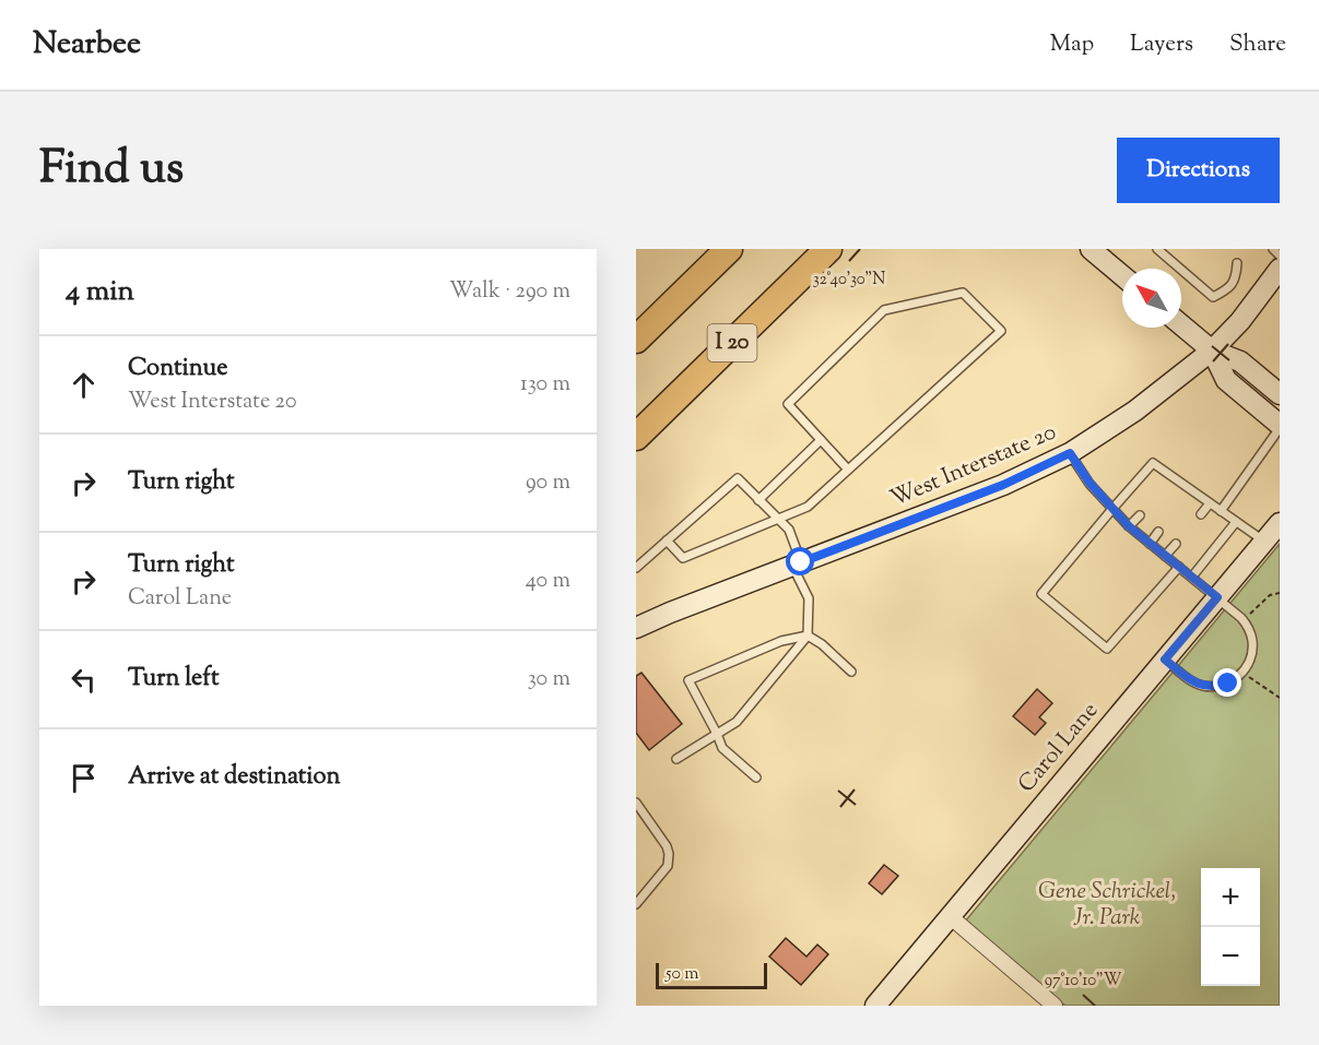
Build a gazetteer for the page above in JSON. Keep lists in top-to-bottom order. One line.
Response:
{"streets":{"highway":["I 20"],"main road":["West Interstate 20","Carol Lane"]},"parks":["Gene Schrickel, Jr. Park"],"scale_bar":"50 m","north":"top left","page":{"header":"Nearbee","nav":["Map","Layers","Share"],"title":"Find us","buttons":"Directions","heading":["4 min","Walk · 290 m"],"list":[["Continue","West Interstate 20","130 m"],["Turn right","90 m"],["Turn right","Carol Lane","40 m"],["Turn left","30 m"],"Arrive at destination"],"map_buttons":["+","−"],"scale":"50 m"},"coordinates":["32°40'30\"N","97°10'10\"W"]}
